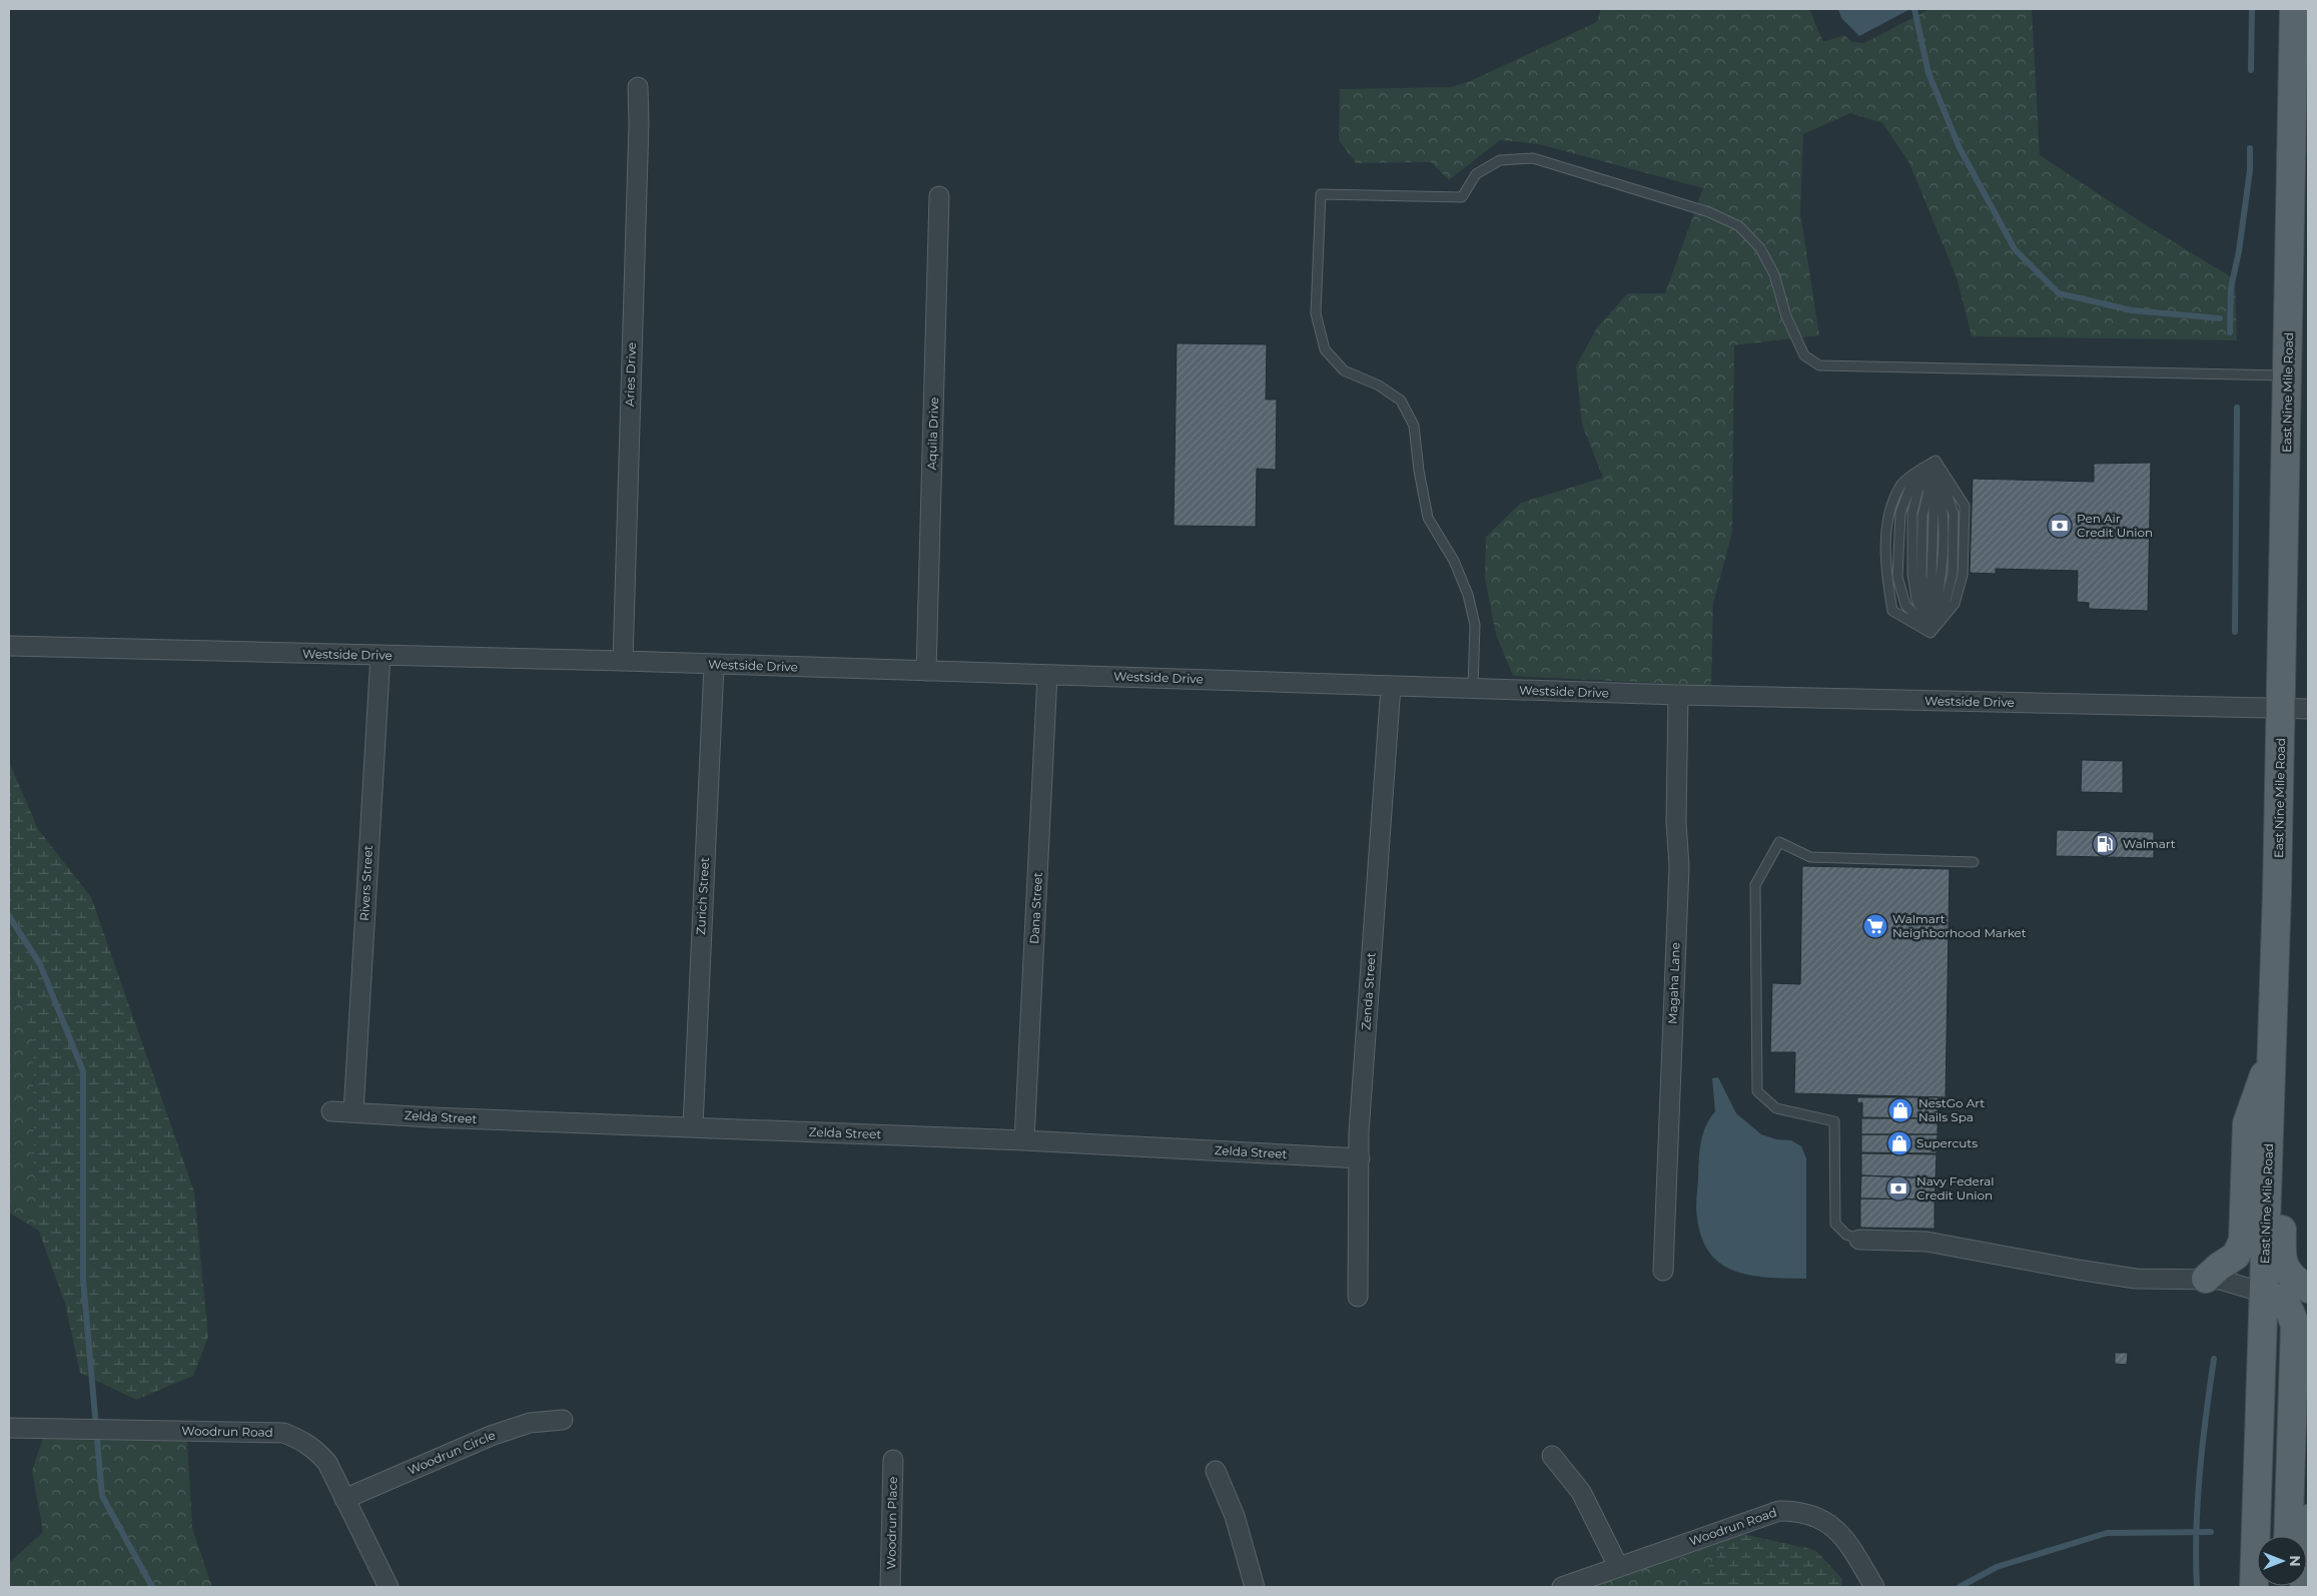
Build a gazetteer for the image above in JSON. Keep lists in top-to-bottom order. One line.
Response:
{"streets":{"main road":["East Nine Mile Road"],"street":["Aries Drive","Aquila Drive","Westside Drive","Rivers Street","Zurich Street","Dana Street","Magaha Lane","Zenda Street","Zelda Street","Woodrun Road","Woodrun Circle","Woodrun Place"]},"crossings":[["Aries Drive","Westside Drive"],["East Nine Mile Road","Westside Drive"],["Aquila Drive","Westside Drive"],["Westside Drive","Rivers Street"],["Westside Drive","Zurich Street"],["Westside Drive","Dana Street"],["Westside Drive","Magaha Lane"],["Westside Drive","Zenda Street"],["Rivers Street","Zelda Street"],["Zurich Street","Zelda Street"],["Dana Street","Zelda Street"],["Zenda Street","Zelda Street"],["Woodrun Road","Woodrun Circle"]],"places":{"bank":["Pen Air Credit Union","Navy Federal Credit Union"],"fuel station":["Walmart"],"supermarket":["Walmart Neighborhood Market"],"shop":["NestGo Art Nails Spa","Supercuts"]},"north":"right"}
